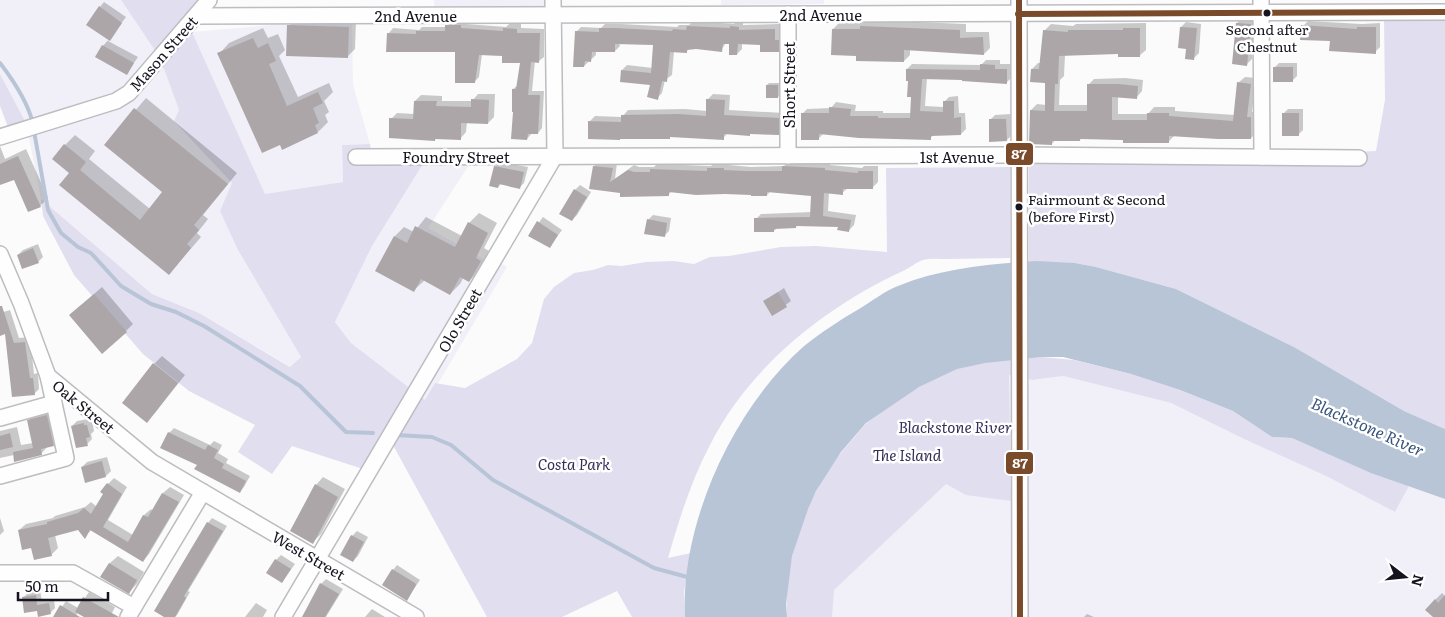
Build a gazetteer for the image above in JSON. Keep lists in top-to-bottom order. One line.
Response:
{"streets":{"street":["2nd Avenue","Mason Street","Short Street","Foundry Street","1st Avenue","Olo Street","Oak Street","West Street"]},"crossings":[["2nd Avenue","Mason Street"],["2nd Avenue","Short Street"],["Short Street","1st Avenue"],["Foundry Street","1st Avenue"],["Foundry Street","Olo Street"],["1st Avenue","Olo Street"],["Olo Street","West Street"],["Oak Street","West Street"]],"water":["Blackstone River"],"parks":["Blackstone River","The Island","Costa Park"],"places":["Second after Chestnut","Fairmount & Second (before First)"],"lines":["transit line 87"],"scale_bar":"50 m","north":"right"}
